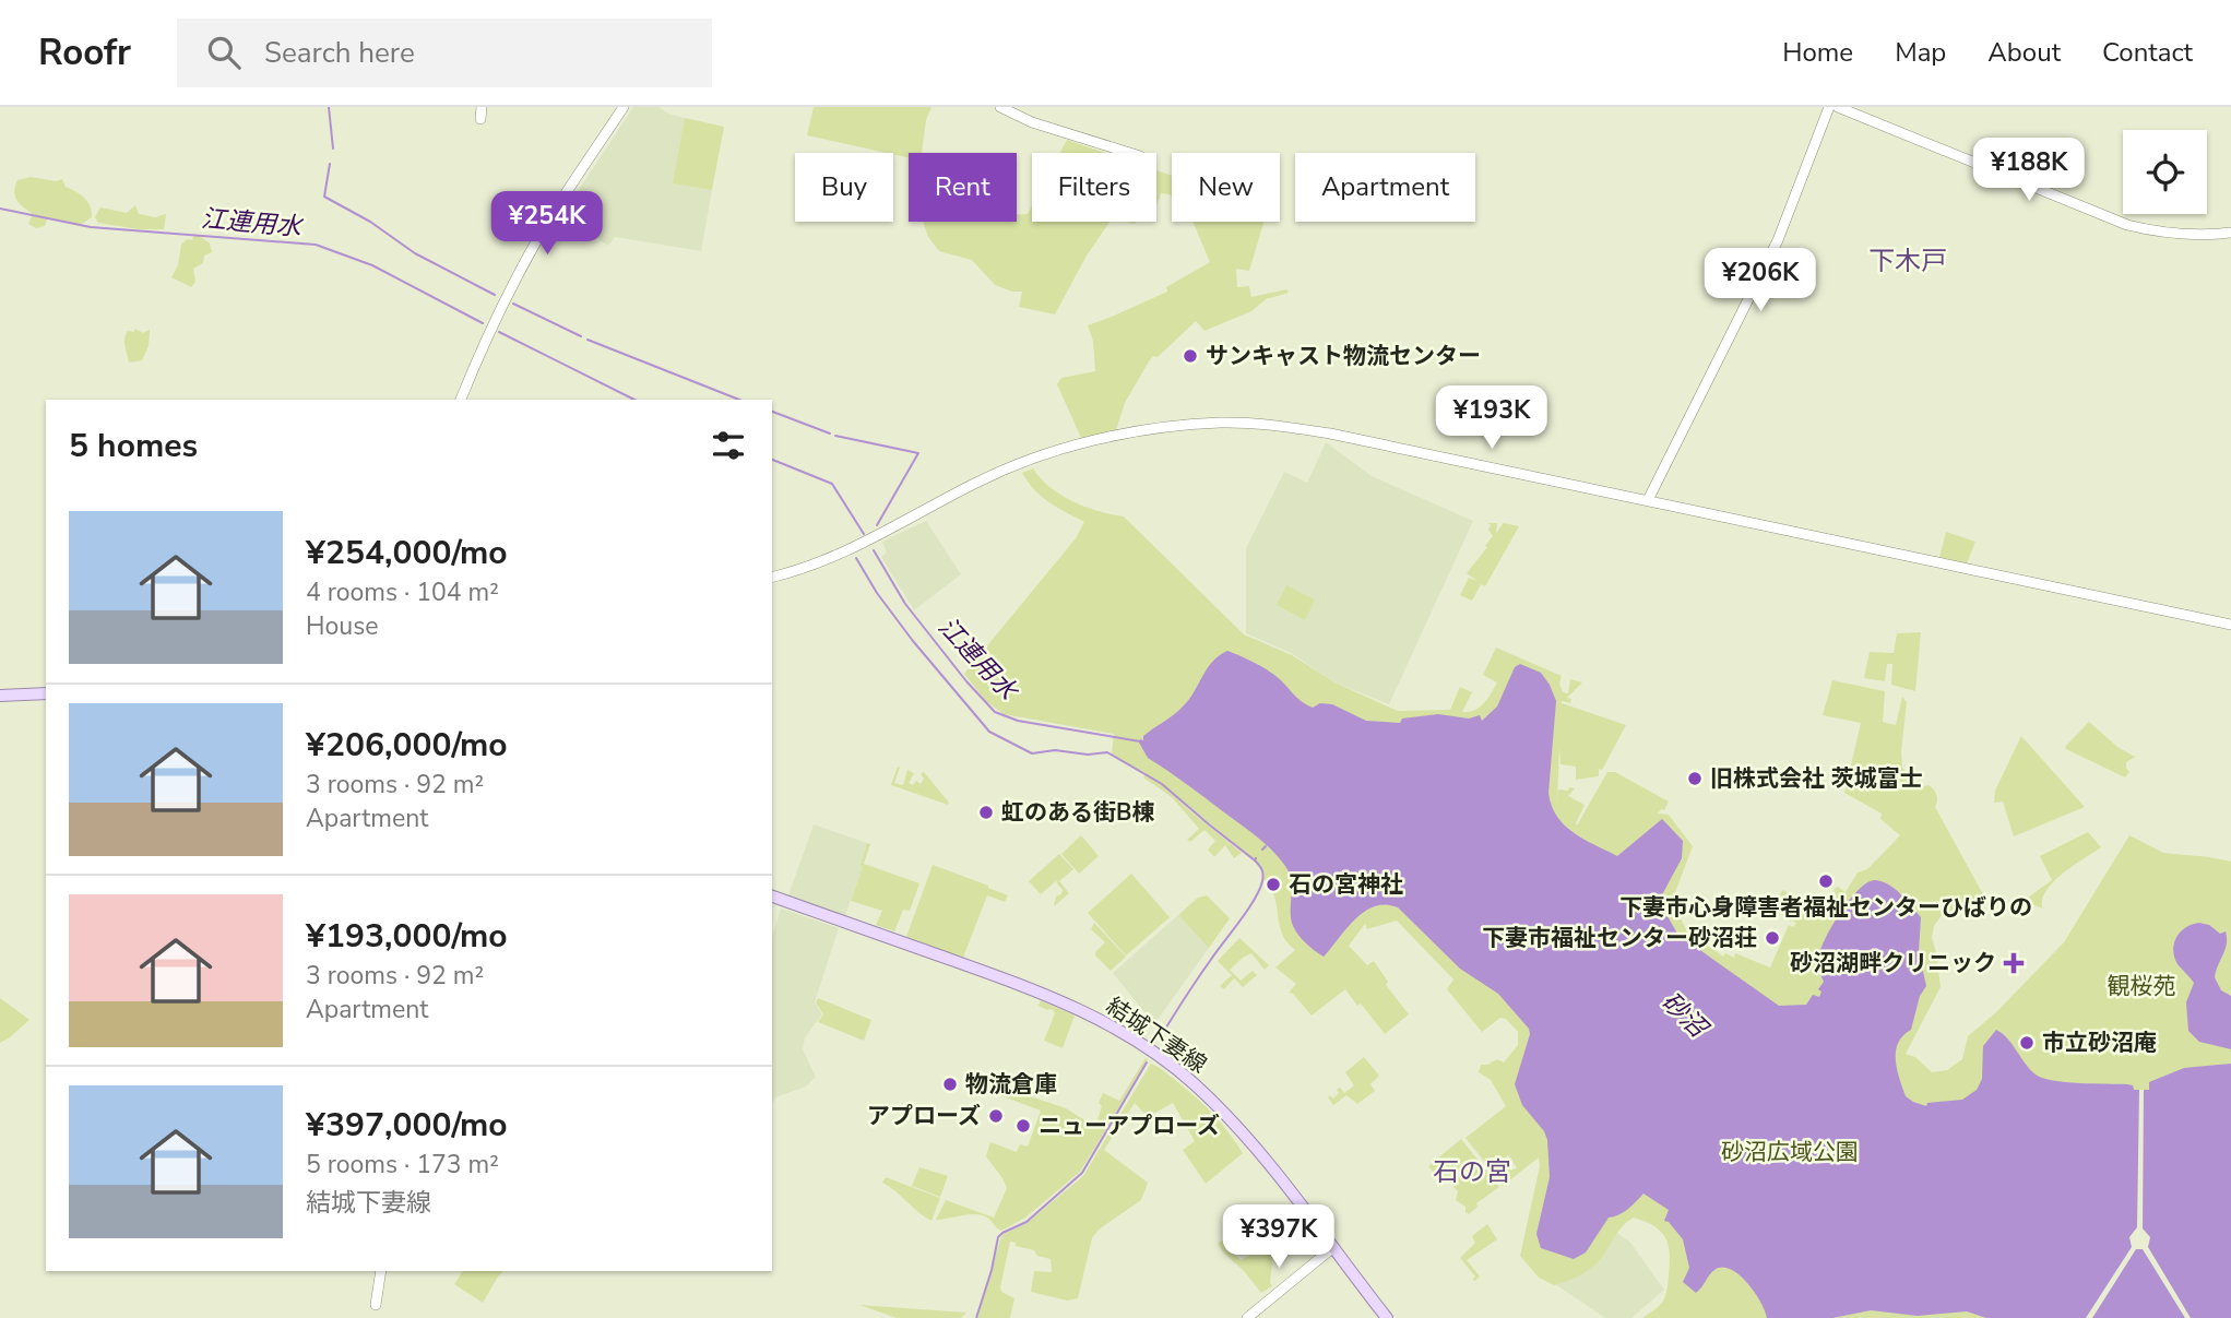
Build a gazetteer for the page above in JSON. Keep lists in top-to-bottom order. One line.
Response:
{"streets":{"main road":["結城下妻線"]},"districts":["下木戸","石の宮"],"water":["江連用水","砂沼"],"parks":["観桜苑","砂沼広域公園"],"places":{"other":["サンキャスト物流センター","旧株式会社 茨城富士","虹のある街B棟","下妻市心身障害者福祉センターひばりの","石の宮神社","下妻市福祉センター砂沼荘","市立砂沼庵","物流倉庫","アプローズ","ニューアプローズ"],"health":["砂沼湖畔クリニック"]},"page":{"header":"Roofr","search":"Search here","nav":["Home","Map","About","Contact"],"price":["¥188K","¥254K","¥206K","¥193K","¥397K"],"chip":["Buy","Rent","Filters","New","Apartment"],"heading":"5 homes","list":[{"name":"¥254,000/mo","note":"4 rooms · 104 m² · House"},{"name":"¥206,000/mo","note":"3 rooms · 92 m² · Apartment"},{"name":"¥193,000/mo","note":"3 rooms · 92 m² · Apartment"},{"name":"¥397,000/mo","note":"5 rooms · 173 m² · 結城下妻線"}]}}
